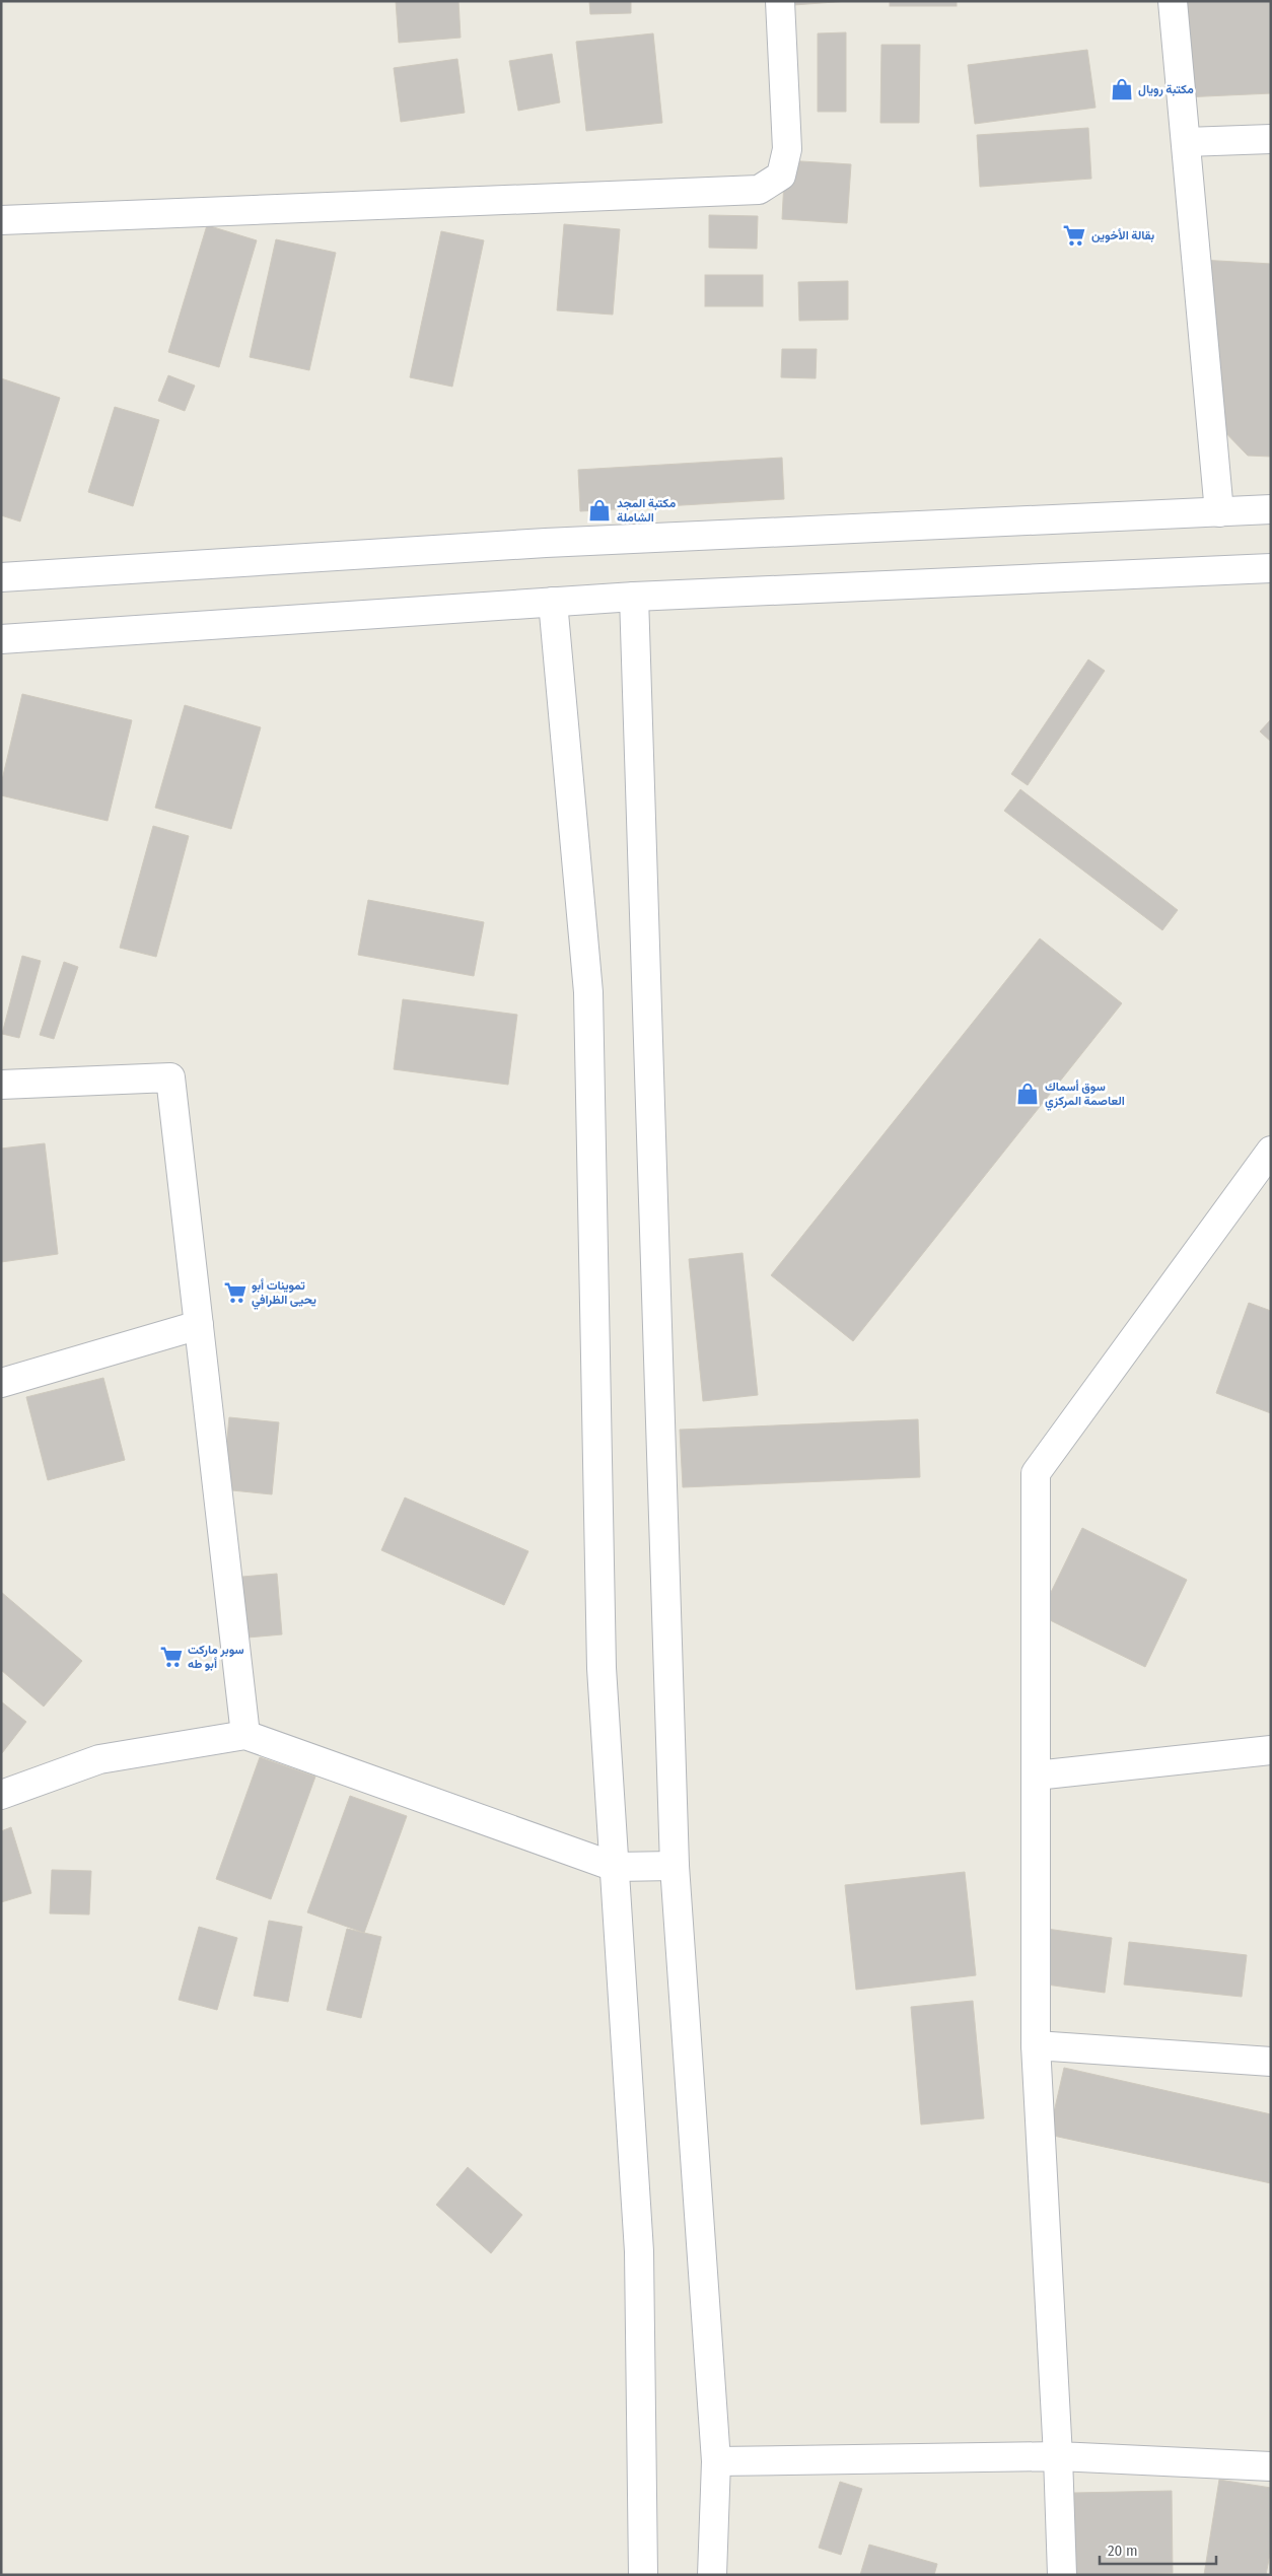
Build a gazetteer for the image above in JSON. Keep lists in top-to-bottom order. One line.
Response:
{"places":{"shop":["مكتبة رويال","مكتبة المجد الشاملة","سوق أسماك العاصمة المركزي"],"supermarket":["بقالة الأخوين","تموينات أبو يحيى الظرافي","سوبر ماركت أبو طه"]},"scale_bar":"20 m"}
